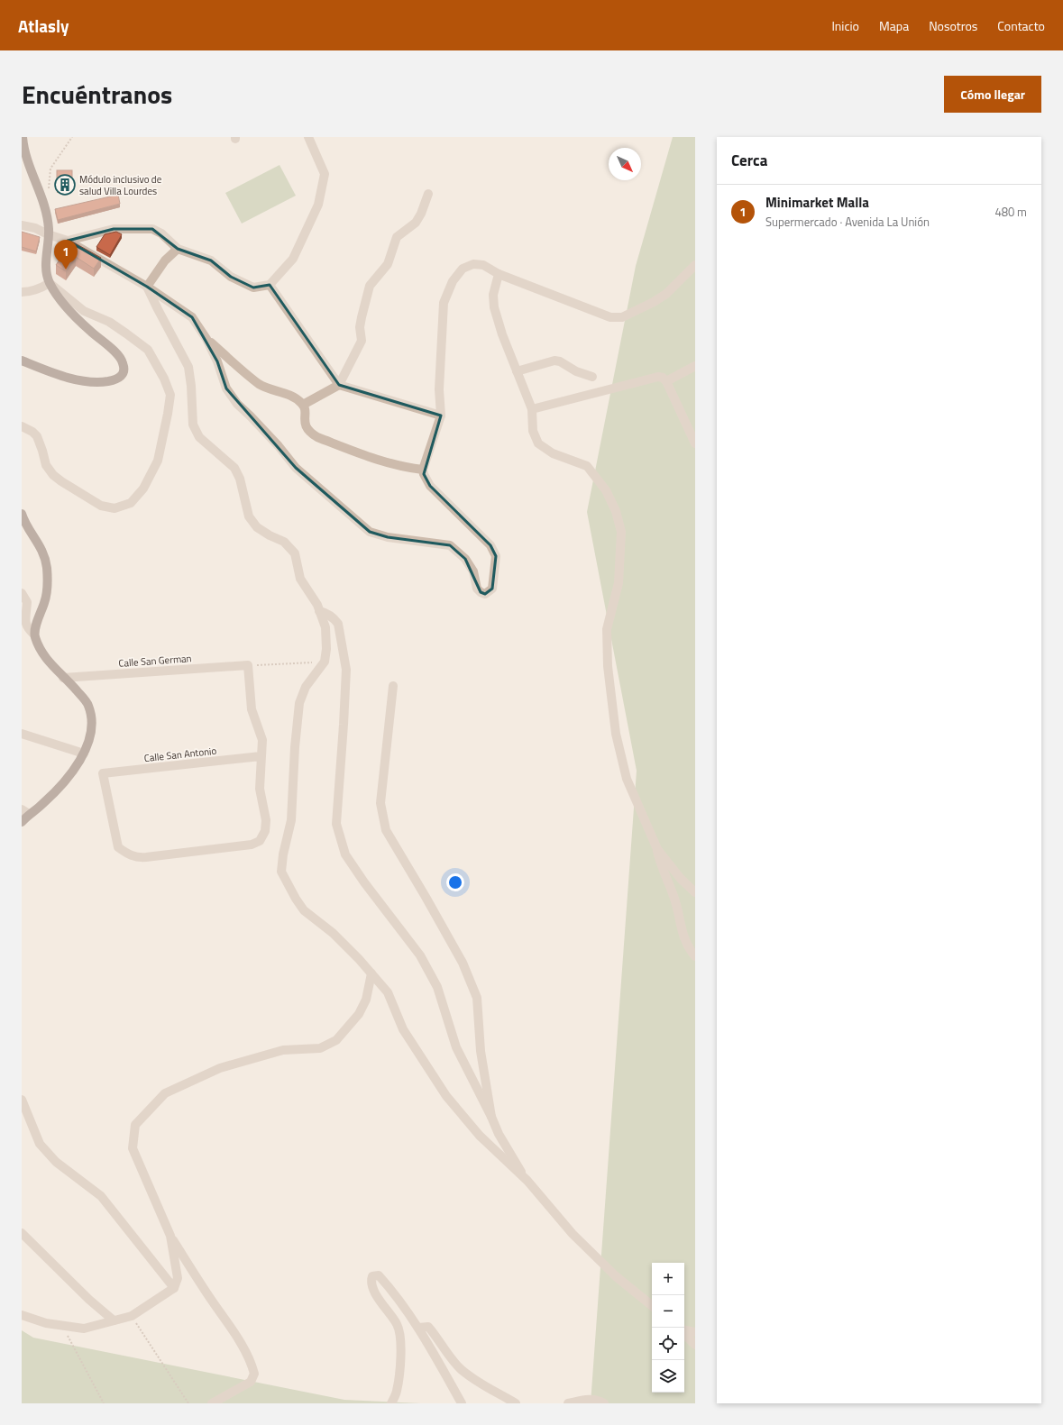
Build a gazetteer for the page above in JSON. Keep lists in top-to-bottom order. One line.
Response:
{"streets":{"street":["Calle San German","Calle San Antonio"]},"places":{"building":["Módulo inclusivo de salud Villa Lourdes"]},"north":"bottom right","page":{"header":"Atlasly","nav":["Inicio","Mapa","Nosotros","Contacto"],"title":"Encuéntranos","buttons":"Cómo llegar","heading":"Cerca","list":[{"mark":"1","name":"Minimarket Malla","note":"Supermercado · Avenida La Unión","value":"480 m"}],"pins":"1","map_buttons":["+","−"]}}
